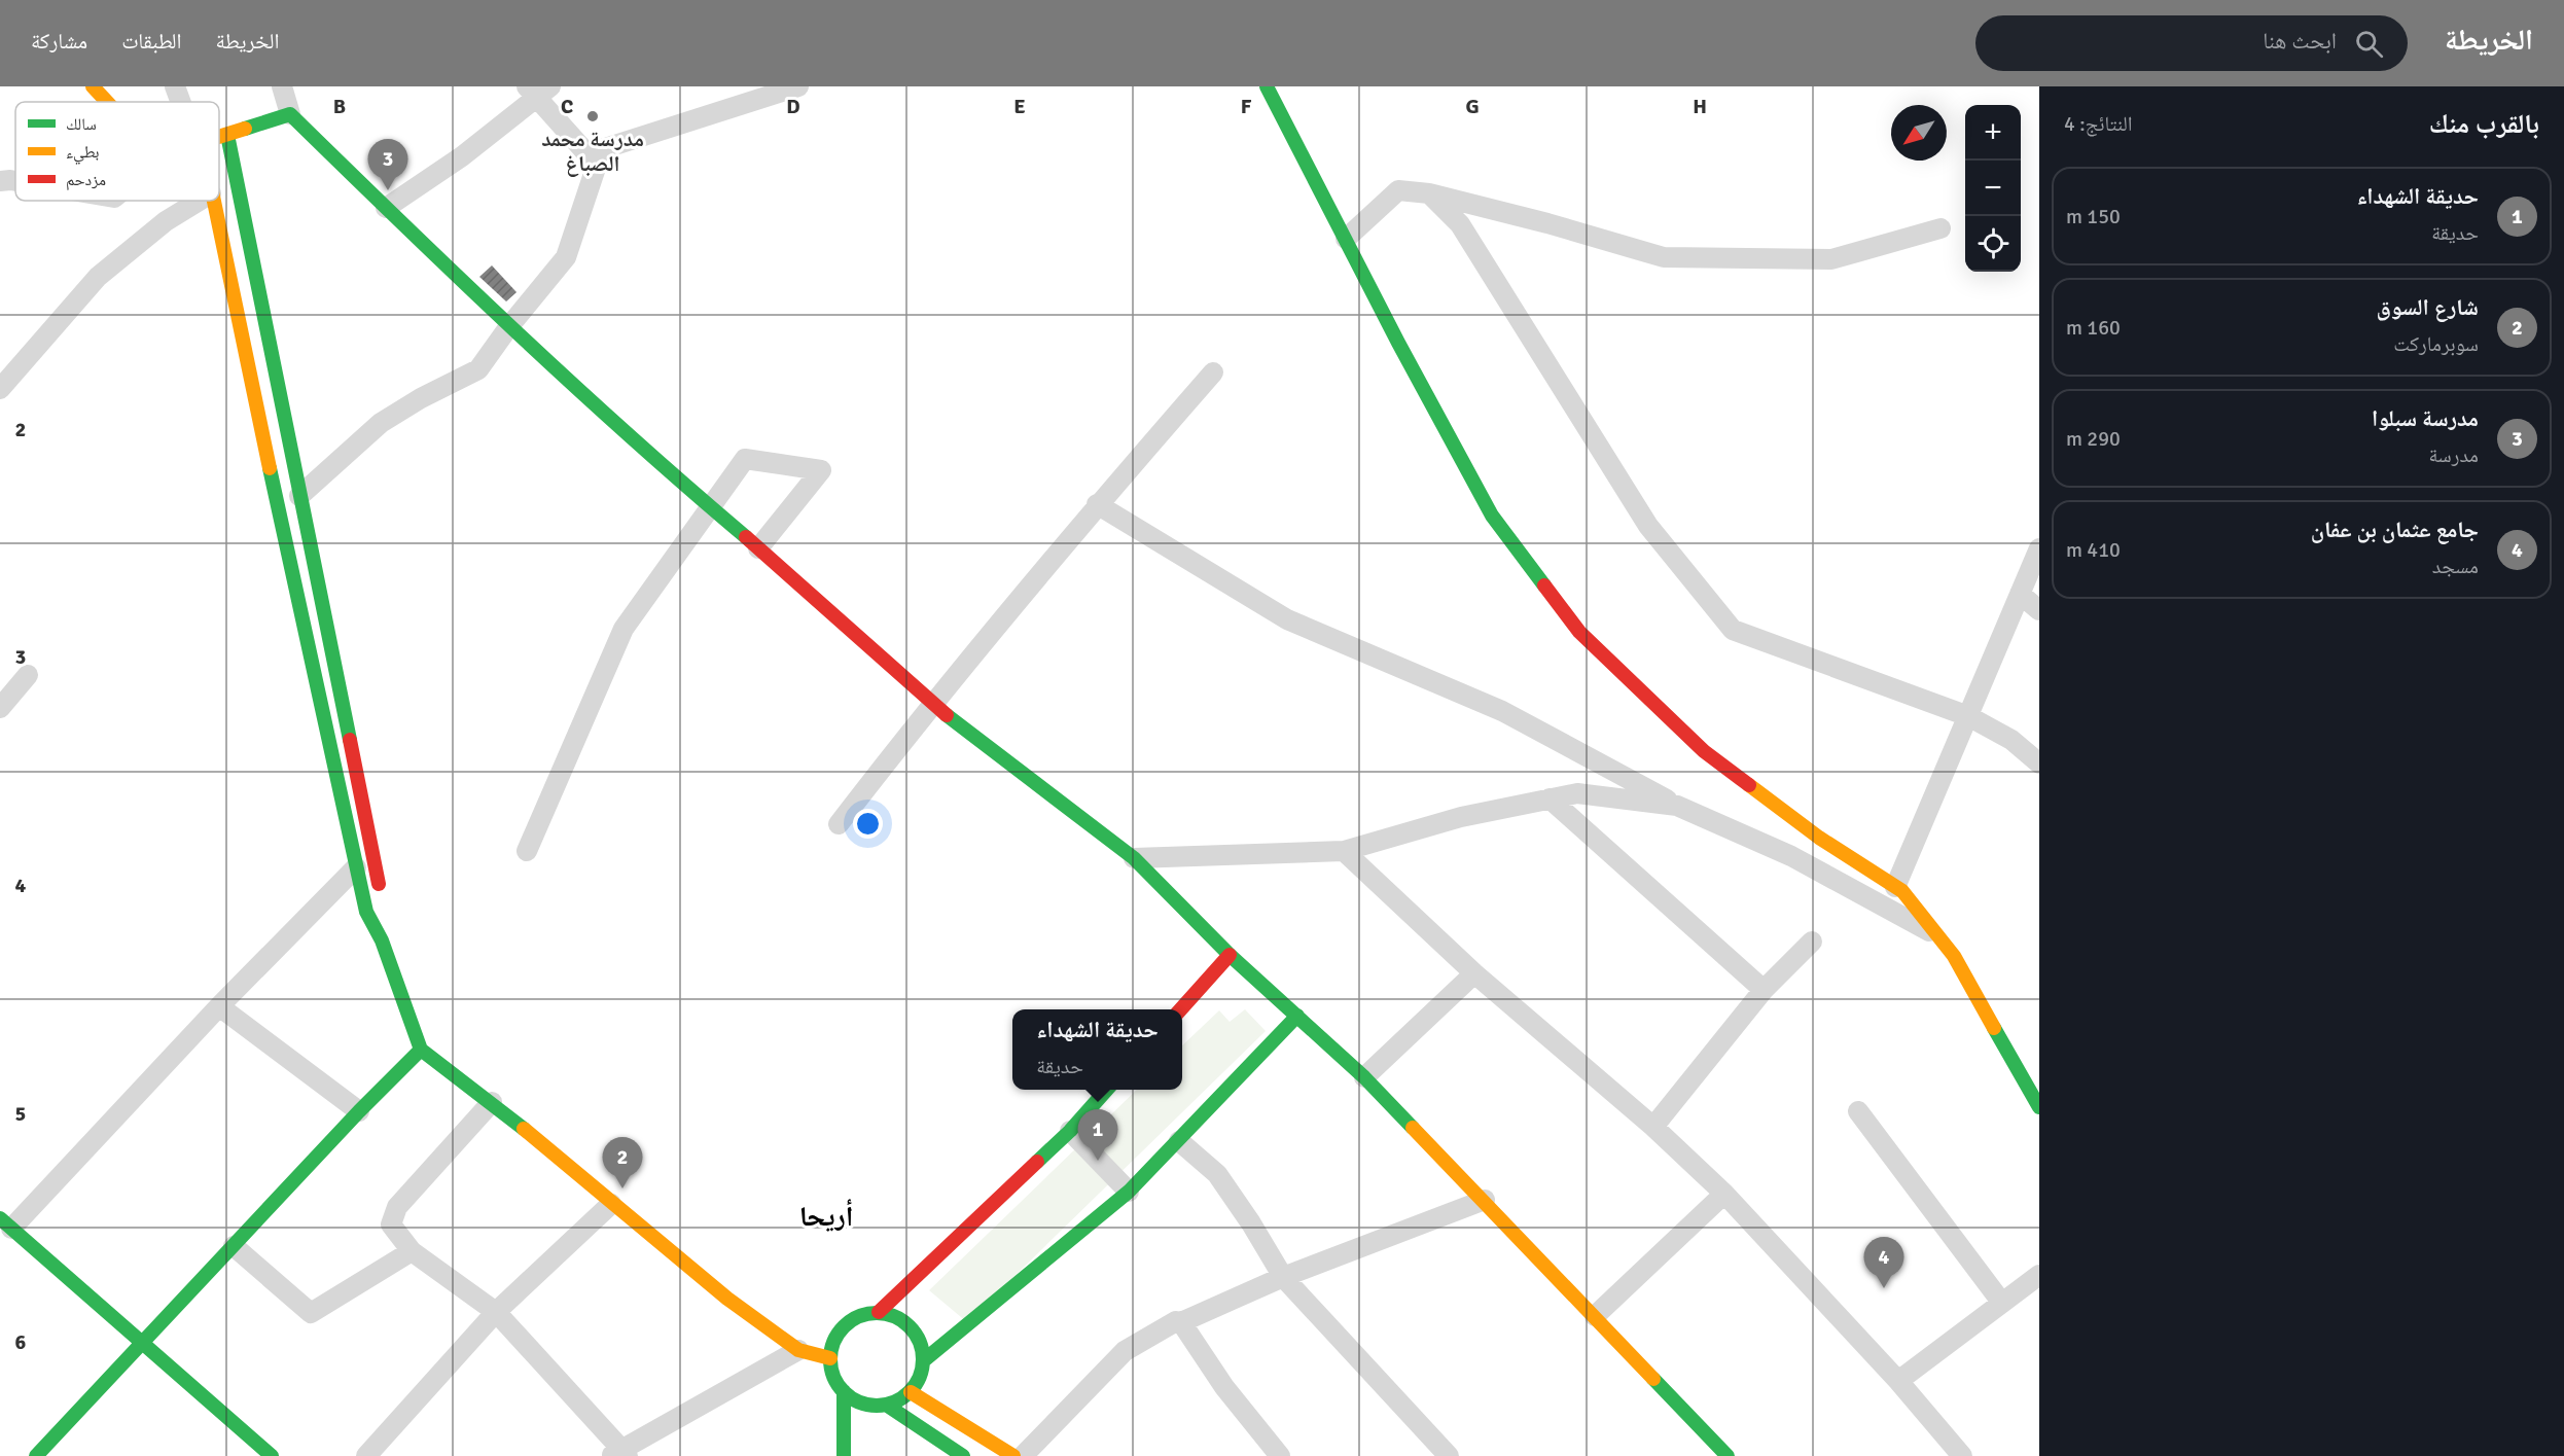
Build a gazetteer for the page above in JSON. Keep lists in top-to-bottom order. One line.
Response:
{"districts":["أريحا"],"places":["مدرسة محمد الصباغ"],"legend":["سالك","بطيء","مزدحم"],"north":"bottom left","page":{"header":"الخريطة","search":"ابحث هنا","nav":["الخريطة","الطبقات","مشاركة"],"heading":["بالقرب منك","النتائج: 4"],"map_buttons":["+","−"],"pins":["3","1","2","4"],"list":[{"mark":"1","name":"حديقة الشهداء","note":"حديقة","value":"150 m"},{"mark":"2","name":"شارع السوق","note":"سوبرماركت","value":"160 m"},{"mark":"3","name":"مدرسة سبلوا","note":"مدرسة","value":"290 m"},{"mark":"4","name":"جامع عثمان بن عفان","note":"مسجد","value":"410 m"}],"popup":["حديقة الشهداء","حديقة"]},"grid":{"columns":["B","C","D","E","F","G","H"],"rows":["2","3","4","5","6"]}}
